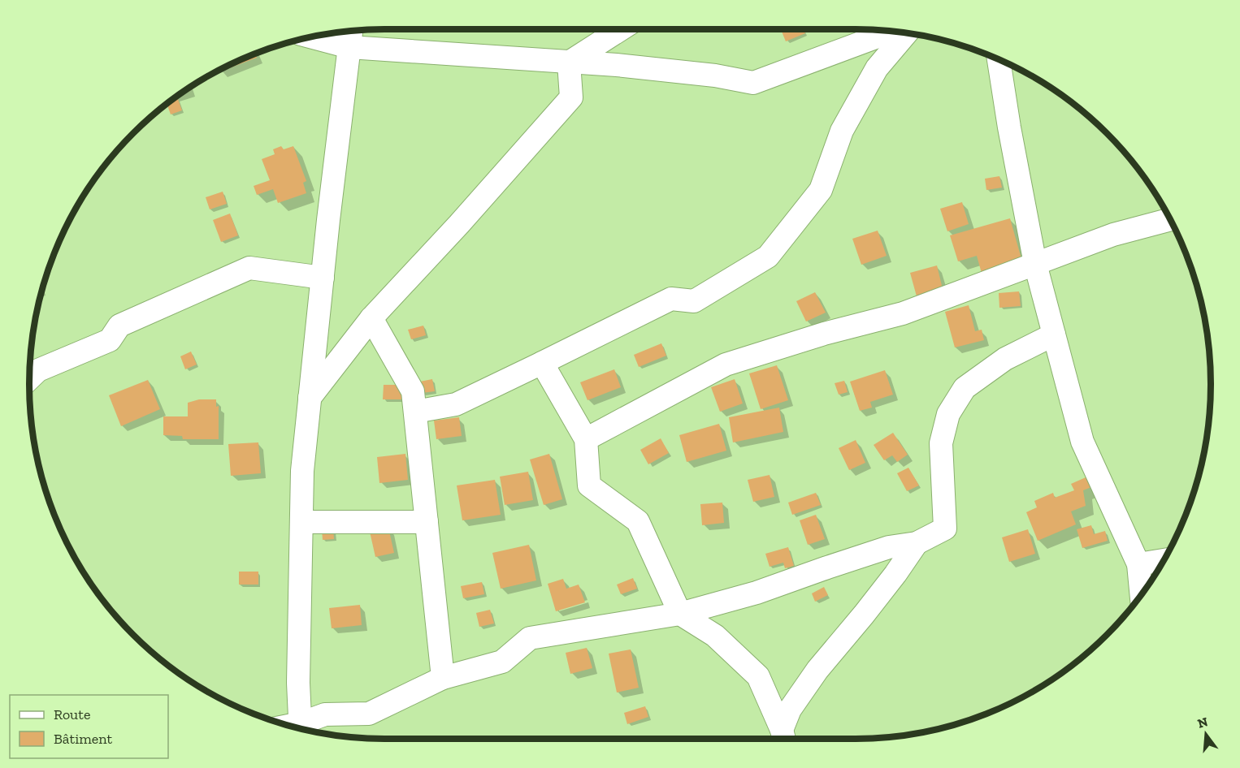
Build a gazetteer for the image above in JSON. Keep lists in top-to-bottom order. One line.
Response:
{"legend":["Route","Bâtiment"],"north":"top"}
